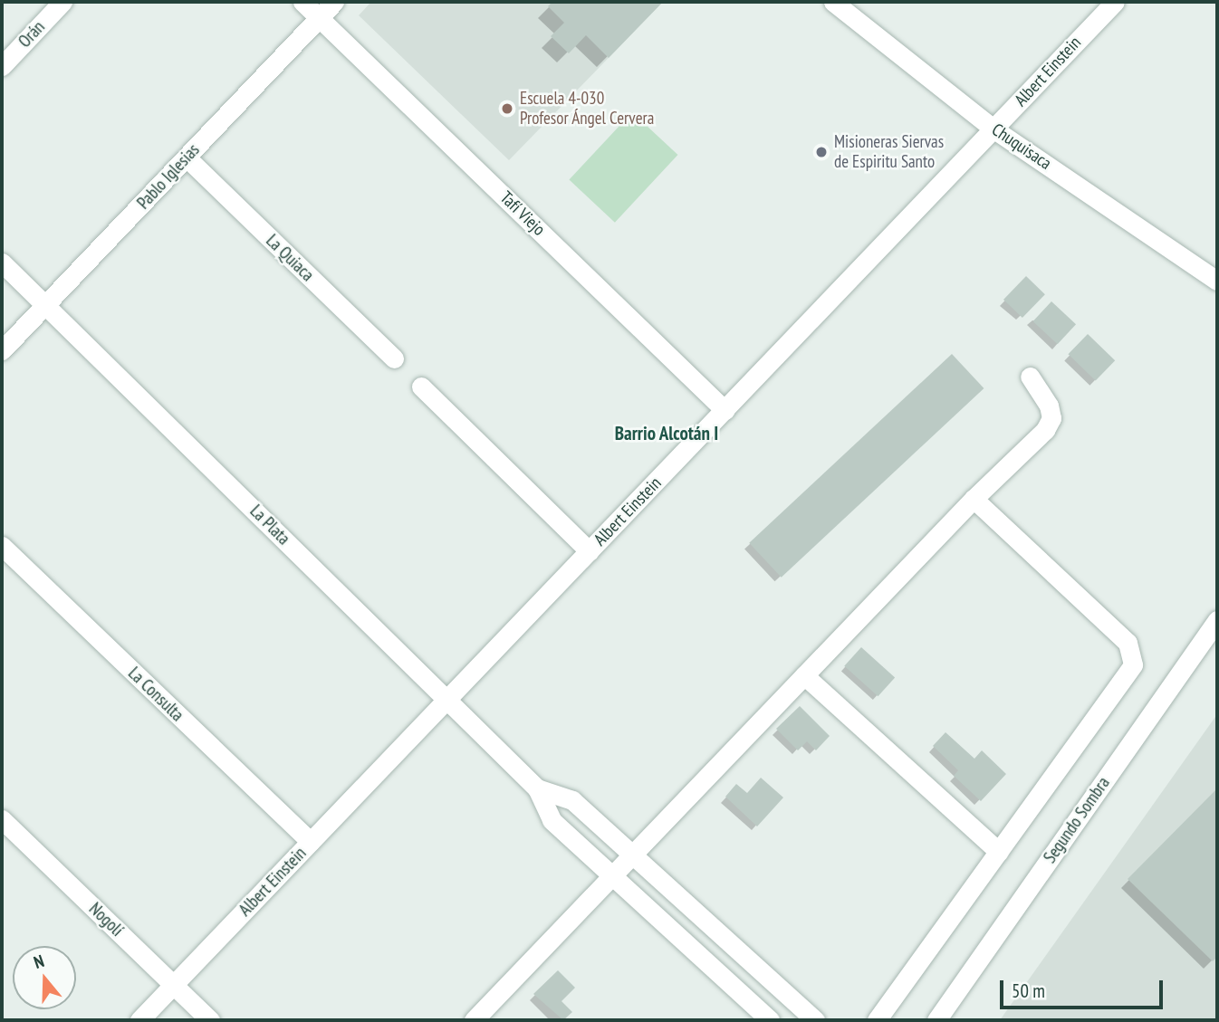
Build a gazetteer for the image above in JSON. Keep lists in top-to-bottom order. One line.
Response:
{"streets":{"street":["Orán","Albert Einstein","Chuquisaca","Pablo Iglesias","Tafí Viejo","La Quiaca","La Plata","La Consulta","Segundo Sombra","Nogolí"]},"crossings":[["Albert Einstein","Chuquisaca"],["Albert Einstein","Tafí Viejo"],["Albert Einstein","La Plata"],["Albert Einstein","La Consulta"],["Albert Einstein","Nogolí"],["Pablo Iglesias","Tafí Viejo"],["Pablo Iglesias","La Quiaca"],["Pablo Iglesias","La Plata"]],"districts":["Barrio Alcotán I"],"places":["Escuela 4-030 Profesor Ángel Cervera","Misioneras Siervas de Espiritu Santo"],"scale_bar":"50 m","north":"top"}
